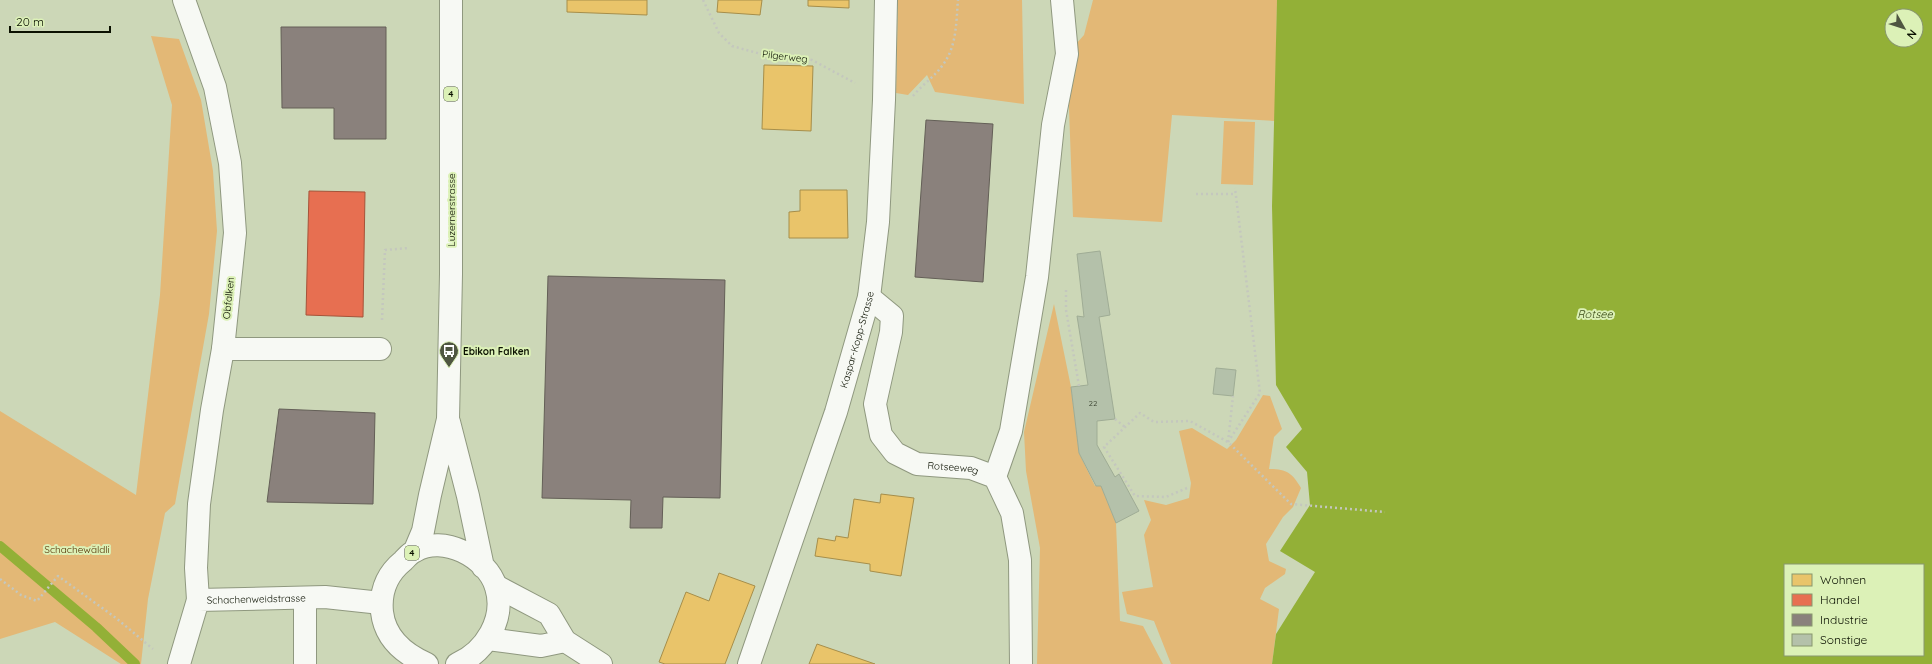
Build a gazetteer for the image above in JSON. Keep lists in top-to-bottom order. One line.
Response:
{"streets":{"street":["4","Luzernerstrasse","Obfalken","Kaspar-Kopp-Strasse","Rotseeweg","Schachenweidstrasse"],"path":["Pilgerweg"]},"crossings":[["Pilgerweg","Kaspar-Kopp-Strasse"],["4","Luzernerstrasse"],["4","Schachenweidstrasse"],["Obfalken","Schachenweidstrasse"],["Kaspar-Kopp-Strasse","Rotseeweg"]],"water":["Rotsee"],"parks":["Schachewäldli"],"places":{"bus stop":["Ebikon Falken"]},"house_numbers":["22"],"legend":["Wohnen","Handel","Industrie","Sonstige"],"scale_bar":"20 m","north":"bottom right"}
